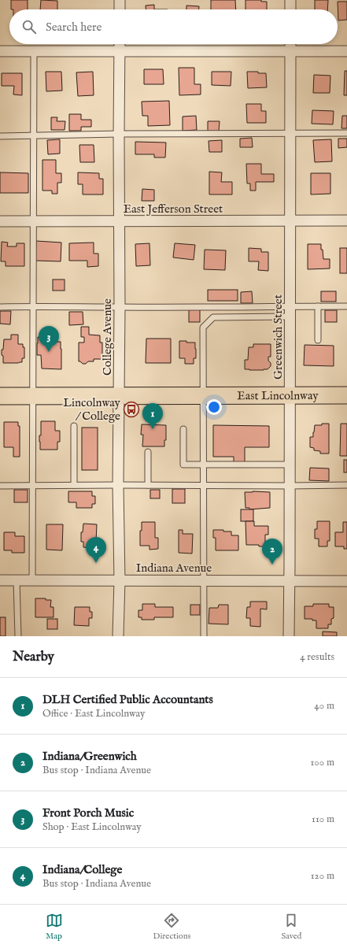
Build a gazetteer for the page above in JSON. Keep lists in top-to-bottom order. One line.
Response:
{"streets":{"main road":["East Lincolnway"],"street":["East Jefferson Street","College Avenue","Greenwich Street","Indiana Avenue"]},"crossings":[["East Jefferson Street","College Avenue"],["East Jefferson Street","Greenwich Street"],["College Avenue","East Lincolnway"],["College Avenue","Indiana Avenue"],["Greenwich Street","East Lincolnway"],["Greenwich Street","Indiana Avenue"]],"places":{"bus stop":["Lincolnway / College"]},"page":{"search":"Search here","pins":["3","1","4","2"],"heading":["Nearby","4 results"],"list":[{"mark":"1","name":"DLH Certified Public Accountants","note":"Office · East Lincolnway","value":"40 m"},{"mark":"2","name":"Indiana/Greenwich","note":"Bus stop · Indiana Avenue","value":"100 m"},{"mark":"3","name":"Front Porch Music","note":"Shop · East Lincolnway","value":"110 m"},{"mark":"4","name":"Indiana/College","note":"Bus stop · Indiana Avenue","value":"120 m"}],"nav":["Map","Directions","Saved"]}}
